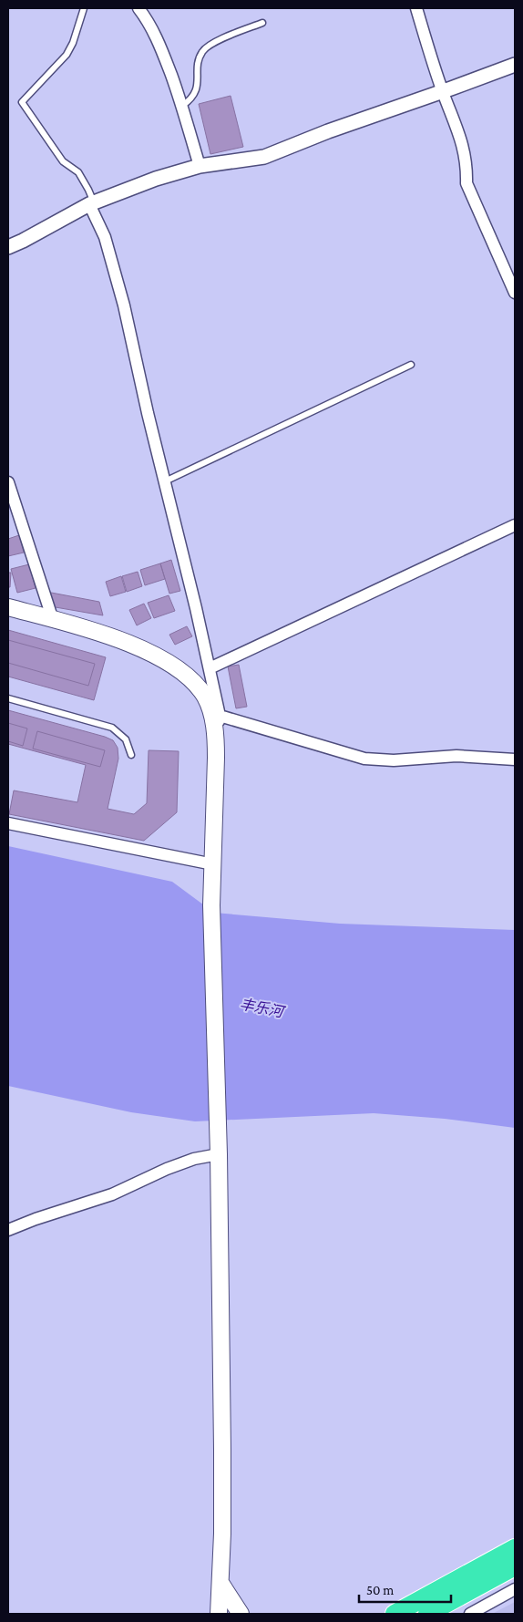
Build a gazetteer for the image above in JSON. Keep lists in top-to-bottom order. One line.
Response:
{"water":["丰乐河"],"scale_bar":"50 m"}
